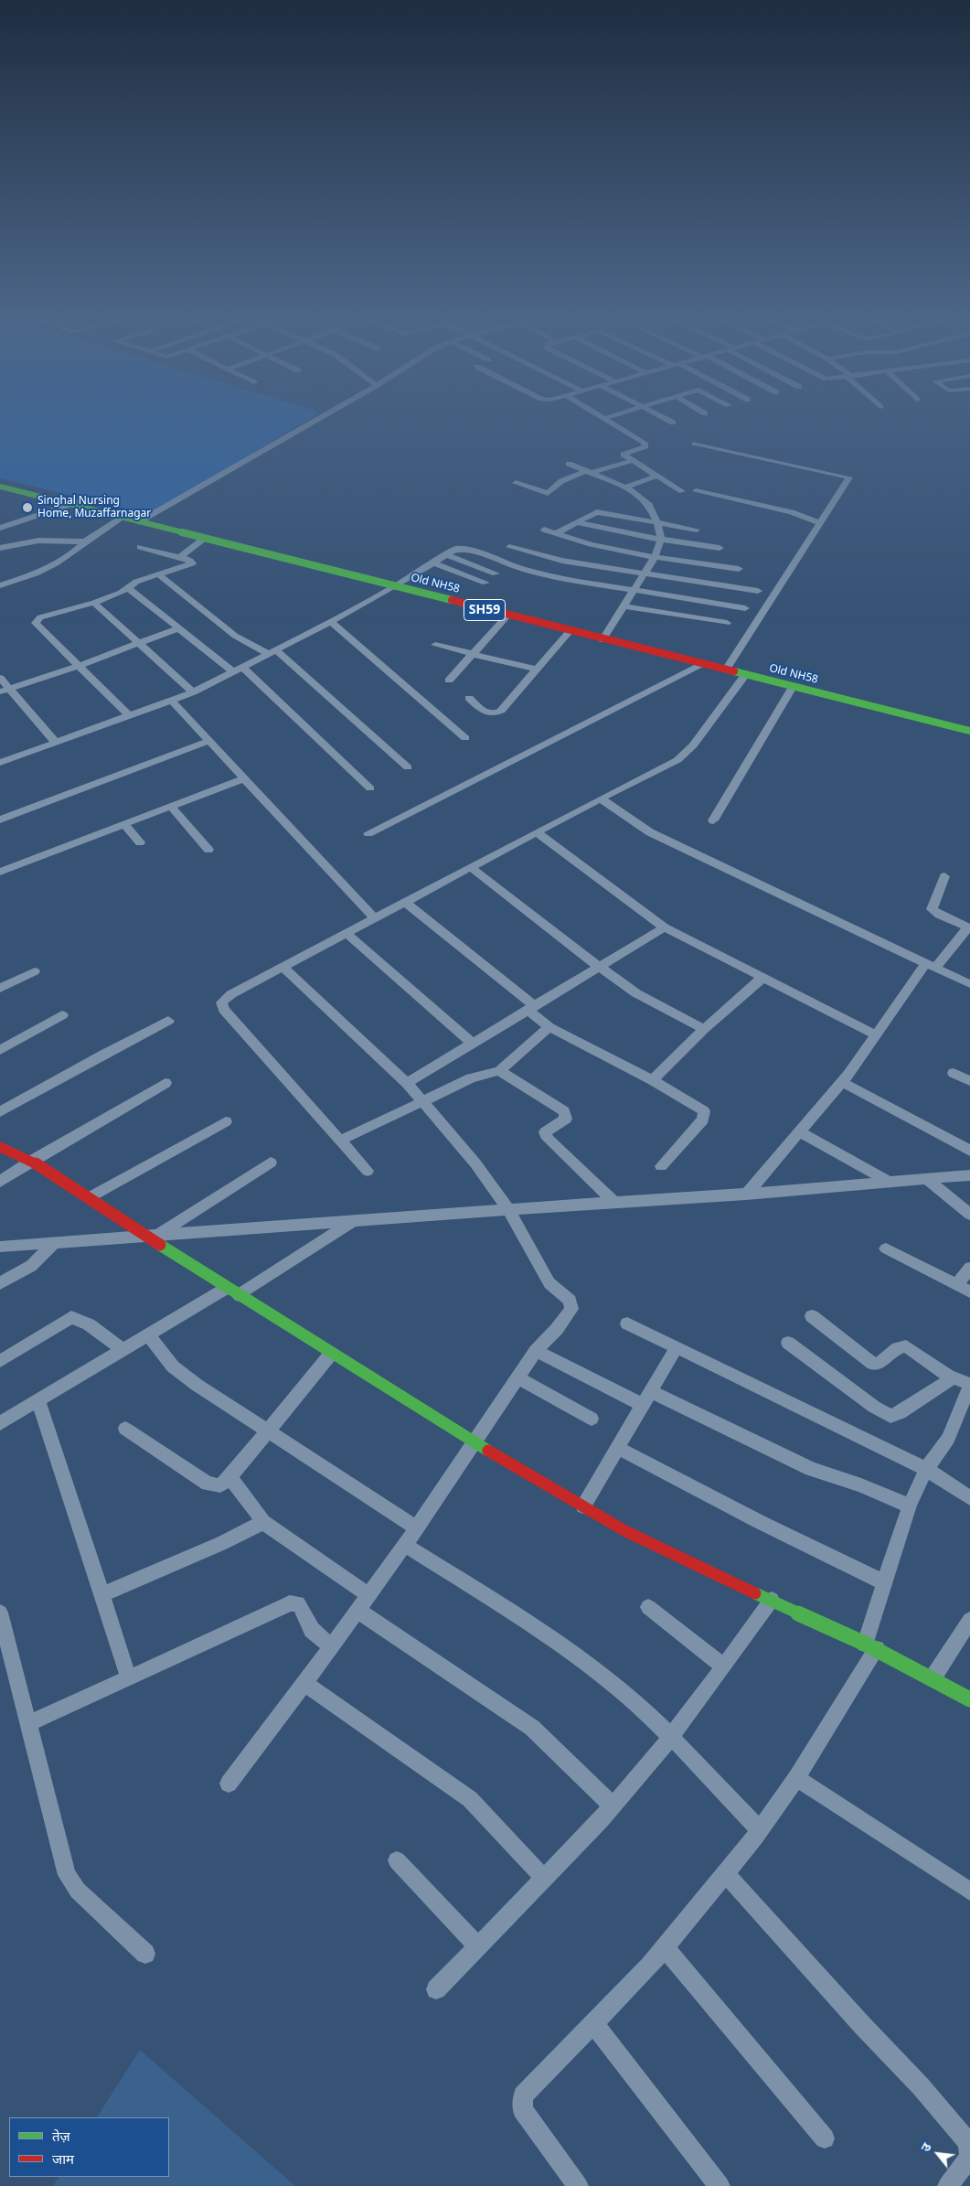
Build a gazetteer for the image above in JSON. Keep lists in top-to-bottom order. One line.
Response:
{"streets":{"main road":["Old NH58","SH59"]},"places":["Singhal Nursing Home, Muzaffarnagar"],"legend":["तेज़","जाम"],"north":"top left"}
